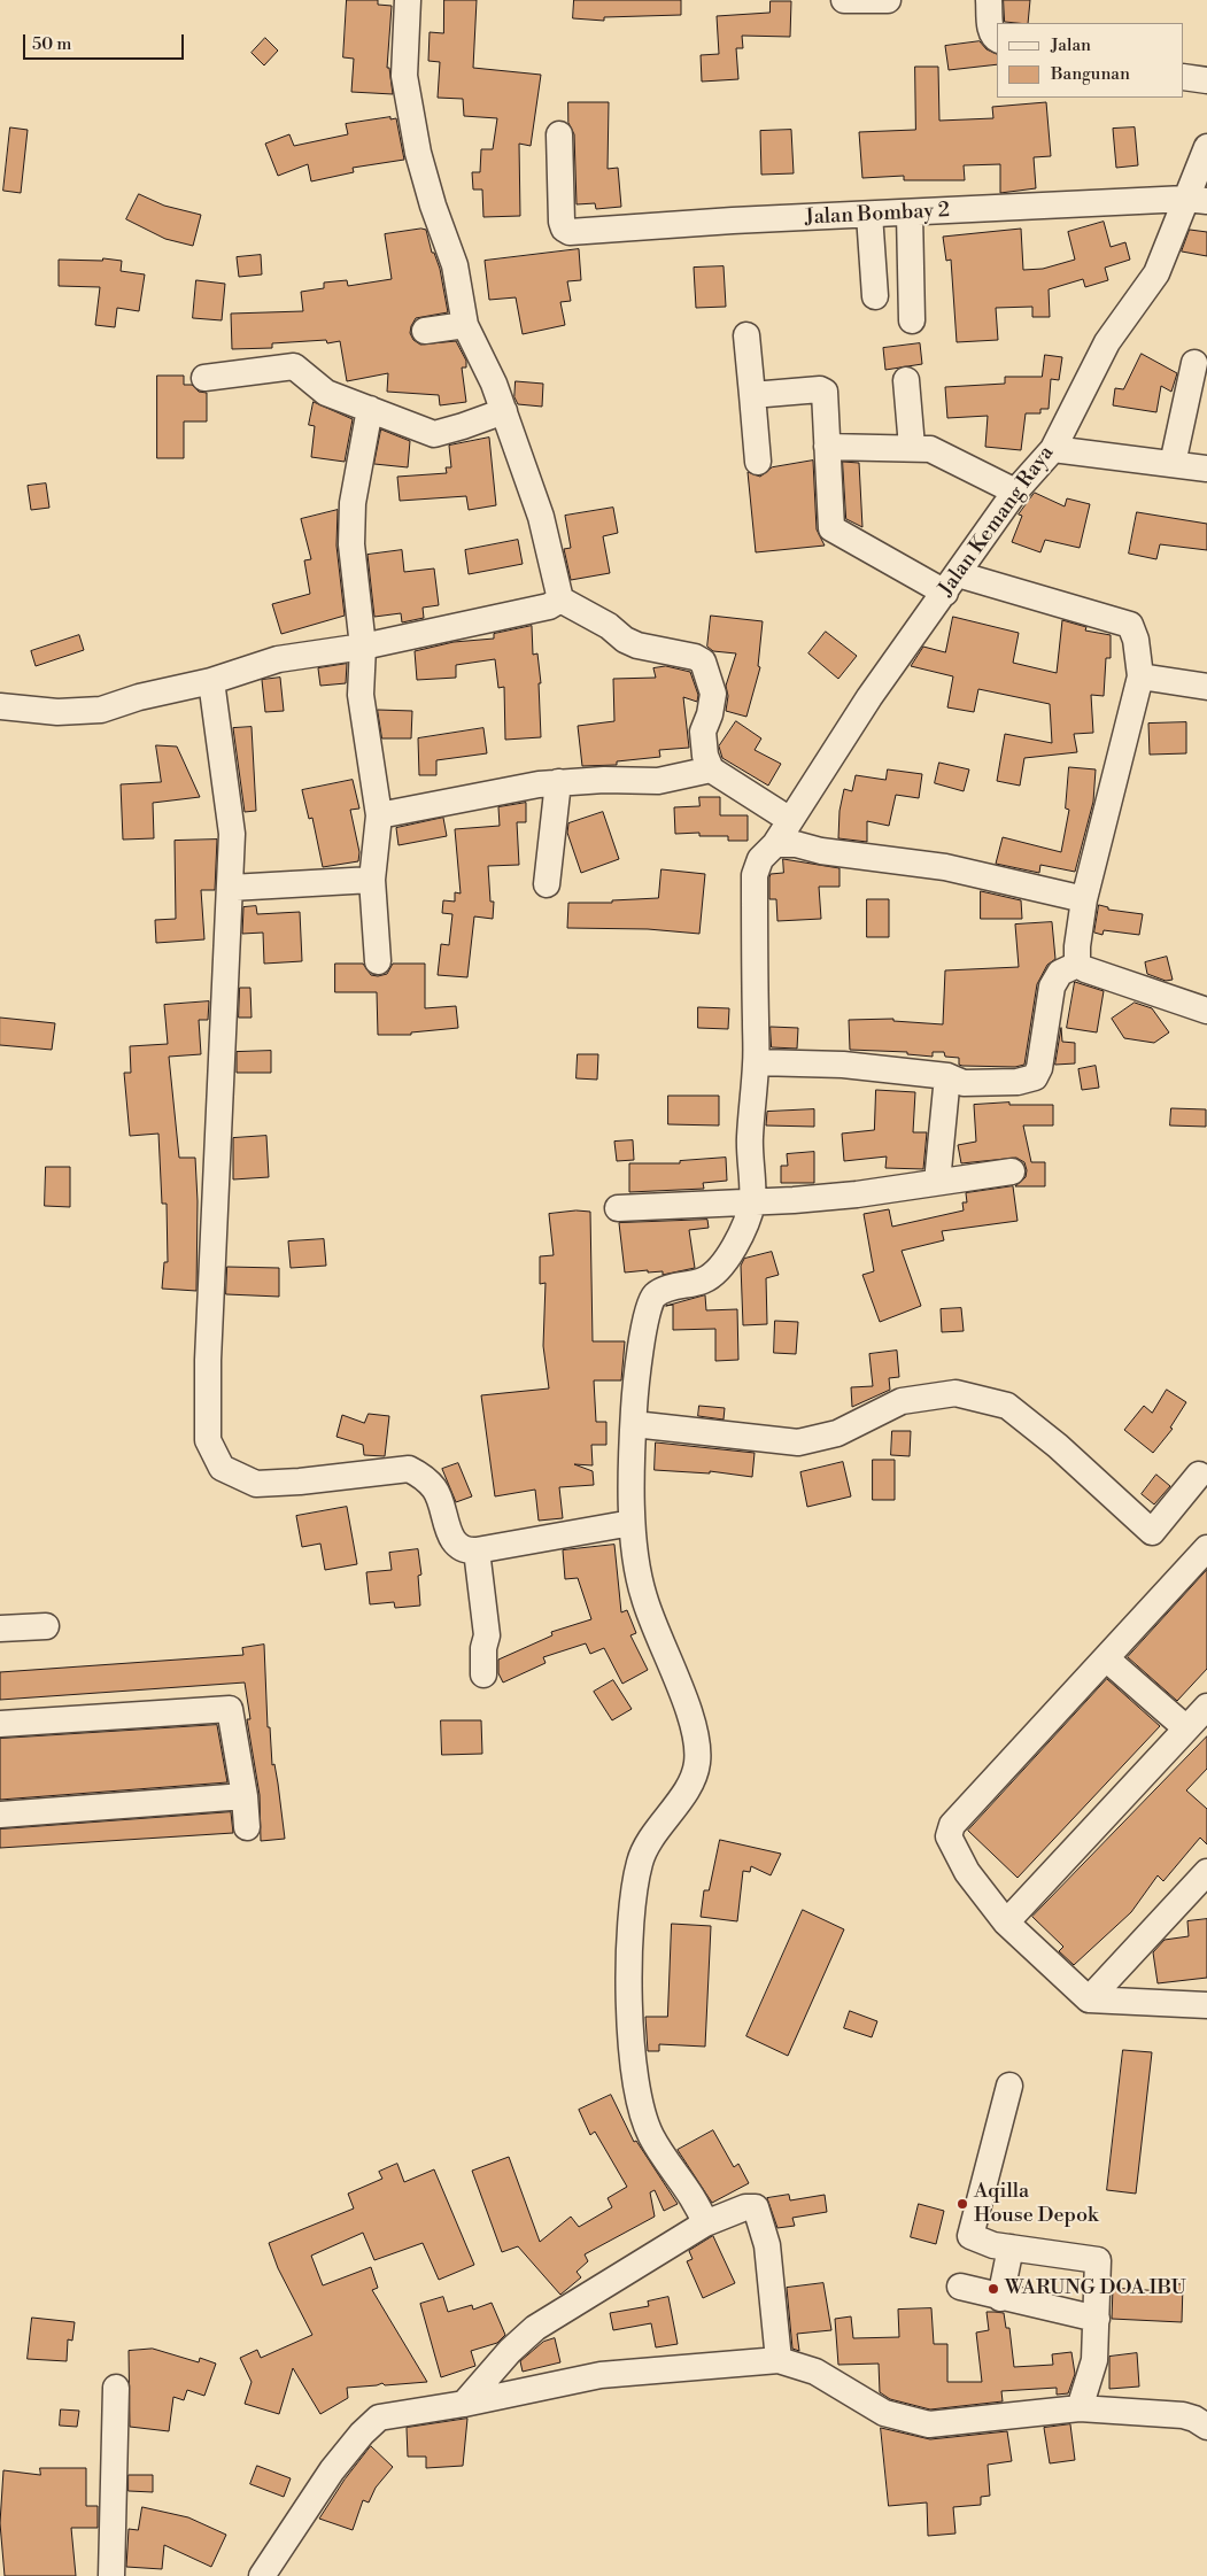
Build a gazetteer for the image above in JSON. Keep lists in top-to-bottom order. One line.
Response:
{"streets":{"street":["Jalan Bombay 2","Jalan Kemang Raya"]},"crossings":[["Jalan Bombay 2","Jalan Kemang Raya"]],"places":["Aqilla House Depok","WARUNG DOA IBU"],"legend":["Jalan","Bangunan"],"scale_bar":"50 m"}
